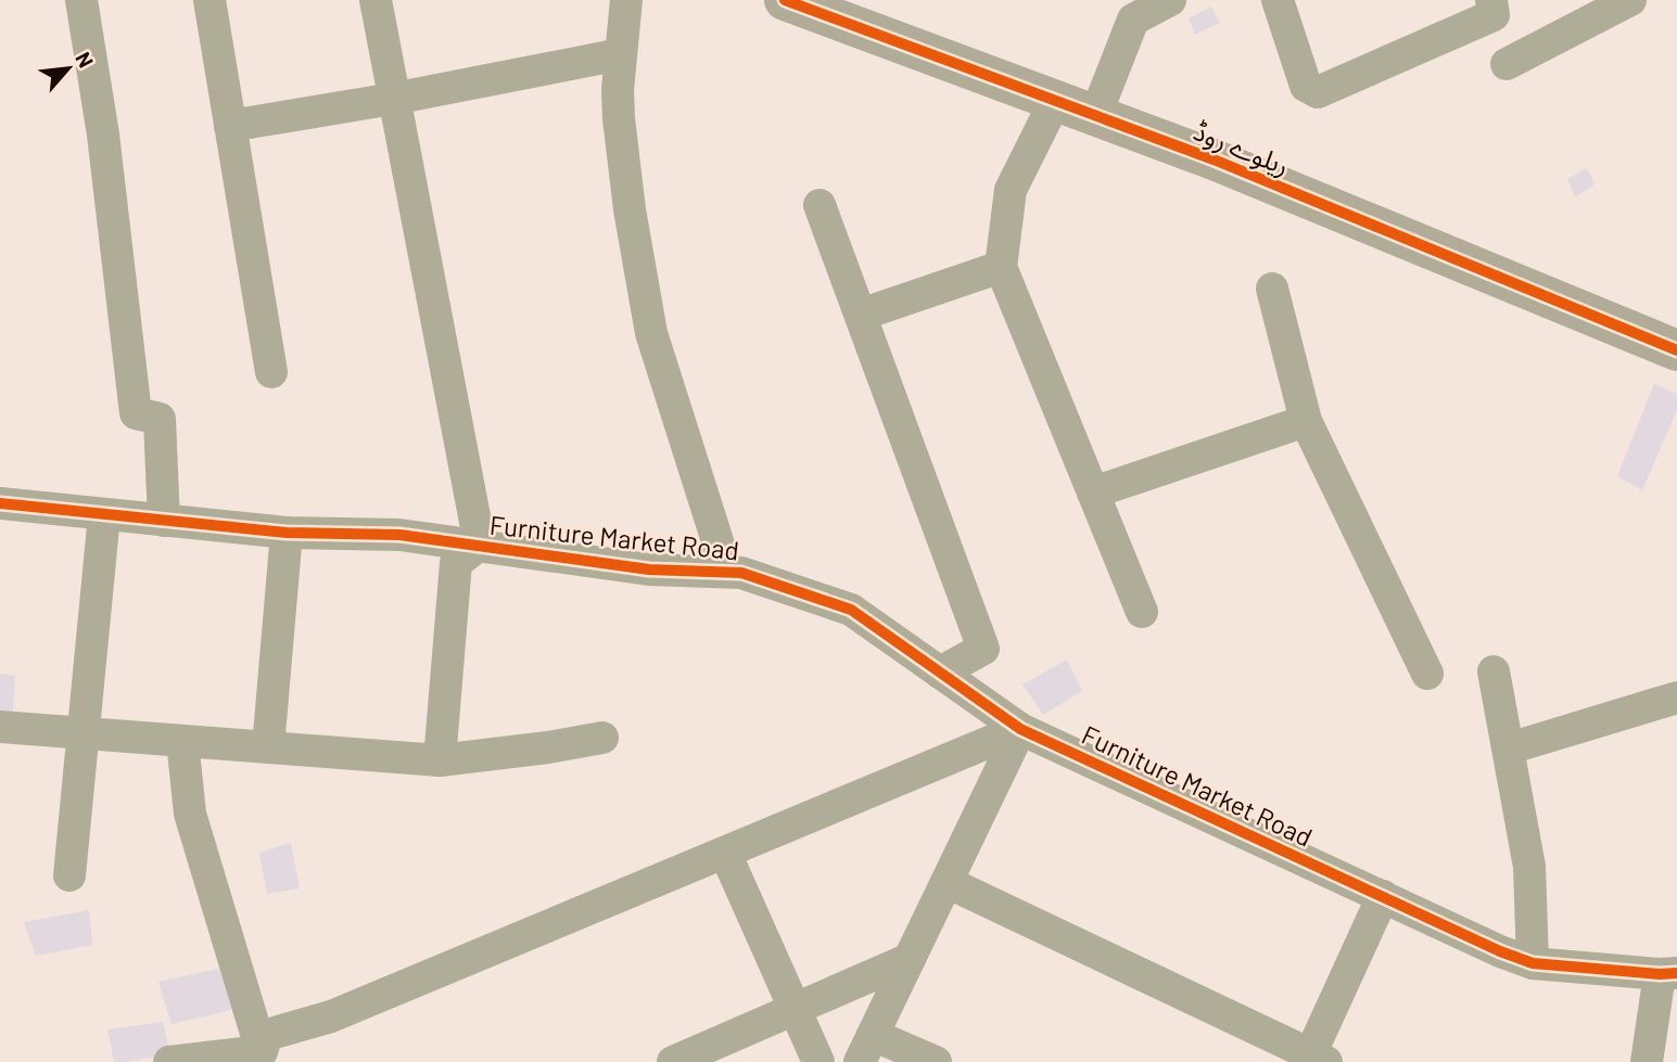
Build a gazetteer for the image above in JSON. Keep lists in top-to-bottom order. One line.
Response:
{"streets":{"street":["ریلوے روڈ","Furniture Market Road"]},"north":"top right"}
